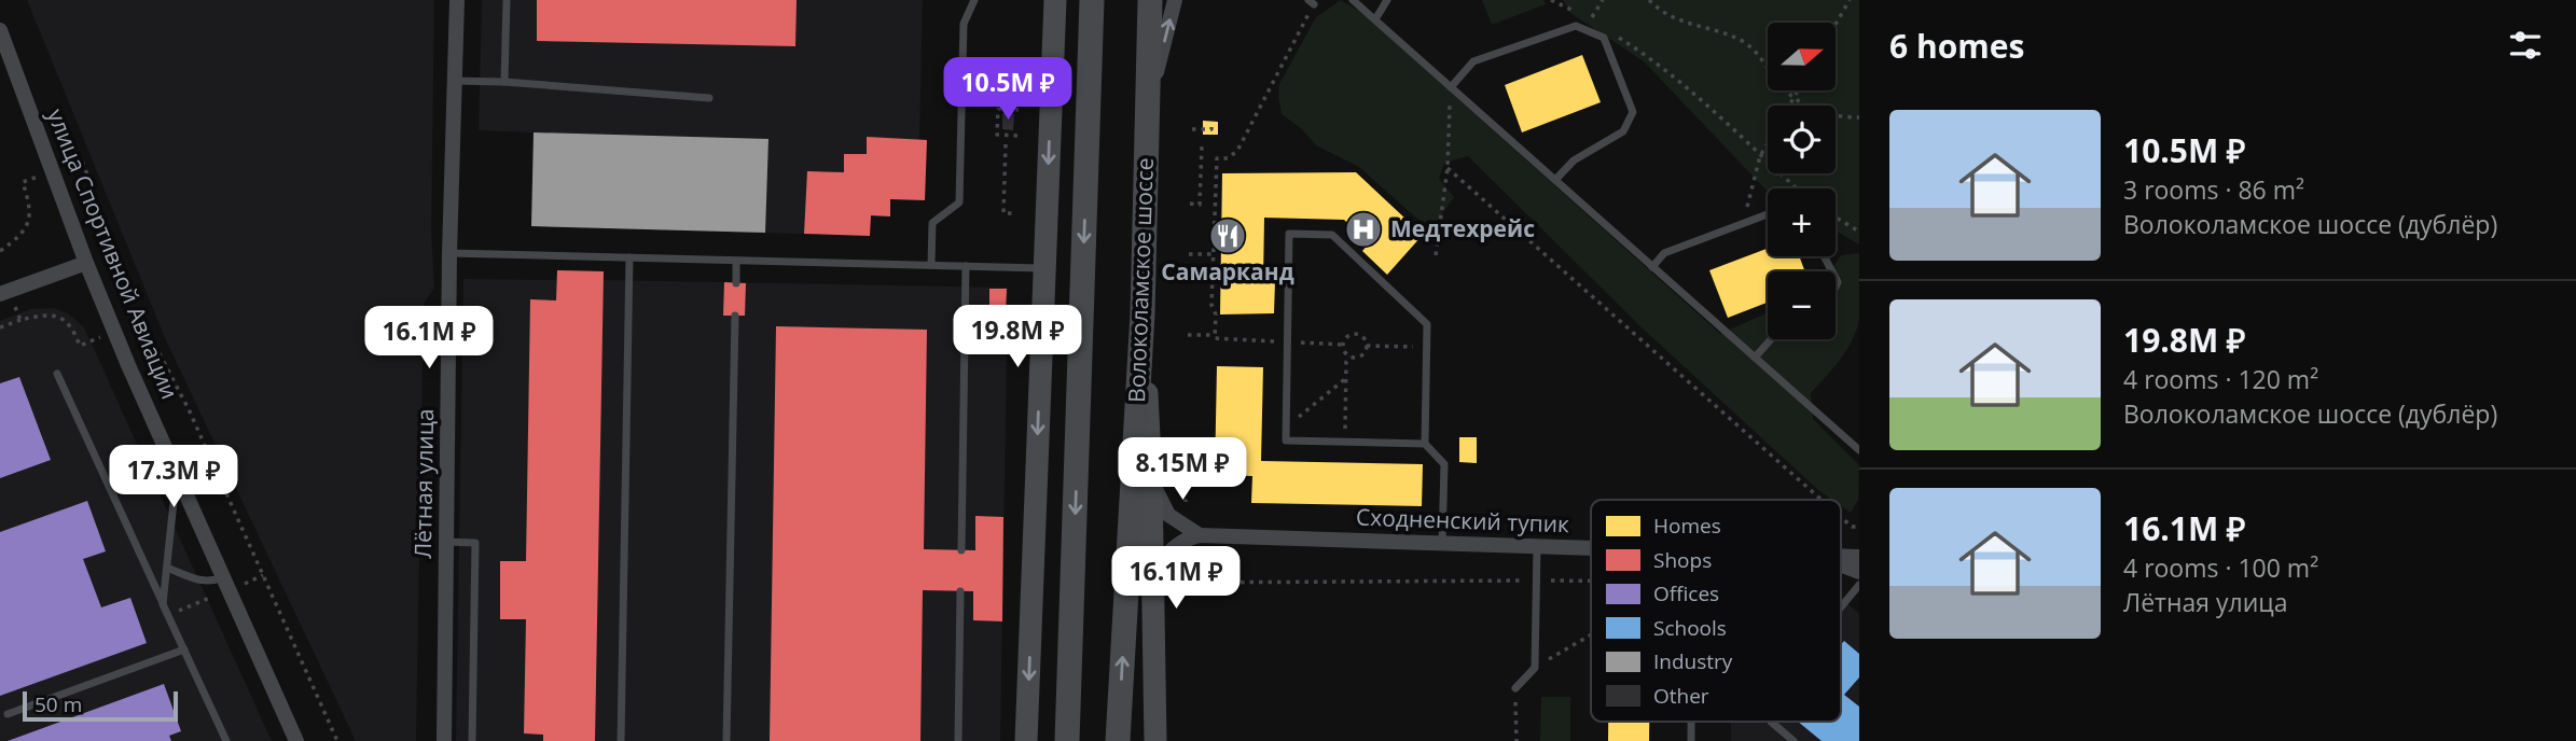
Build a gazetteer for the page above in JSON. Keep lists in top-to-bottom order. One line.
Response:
{"streets":{"main road":["Волоколамское шоссе"],"street":["улица Спортивной Авиации","Лётная улица","Сходненский тупик"]},"places":{"hospital":["Медтехрейс"],"restaurant":["Самарканд"]},"legend":["Homes","Shops","Offices","Schools","Industry","Other"],"scale_bar":"50 m","north":"right","page":{"heading":"6 homes","map_buttons":["+","−"],"price":["10.5M ₽","19.8M ₽","16.1M ₽","8.15M ₽","17.3M ₽","16.1M ₽"],"list":[{"name":"10.5M ₽","note":"3 rooms · 86 m² · Волоколамское шоссе (дублёр)"},{"name":"19.8M ₽","note":"4 rooms · 120 m² · Волоколамское шоссе (дублёр)"},{"name":"16.1M ₽","note":"4 rooms · 100 m² · Лётная улица"}],"scale":"50 m"}}
